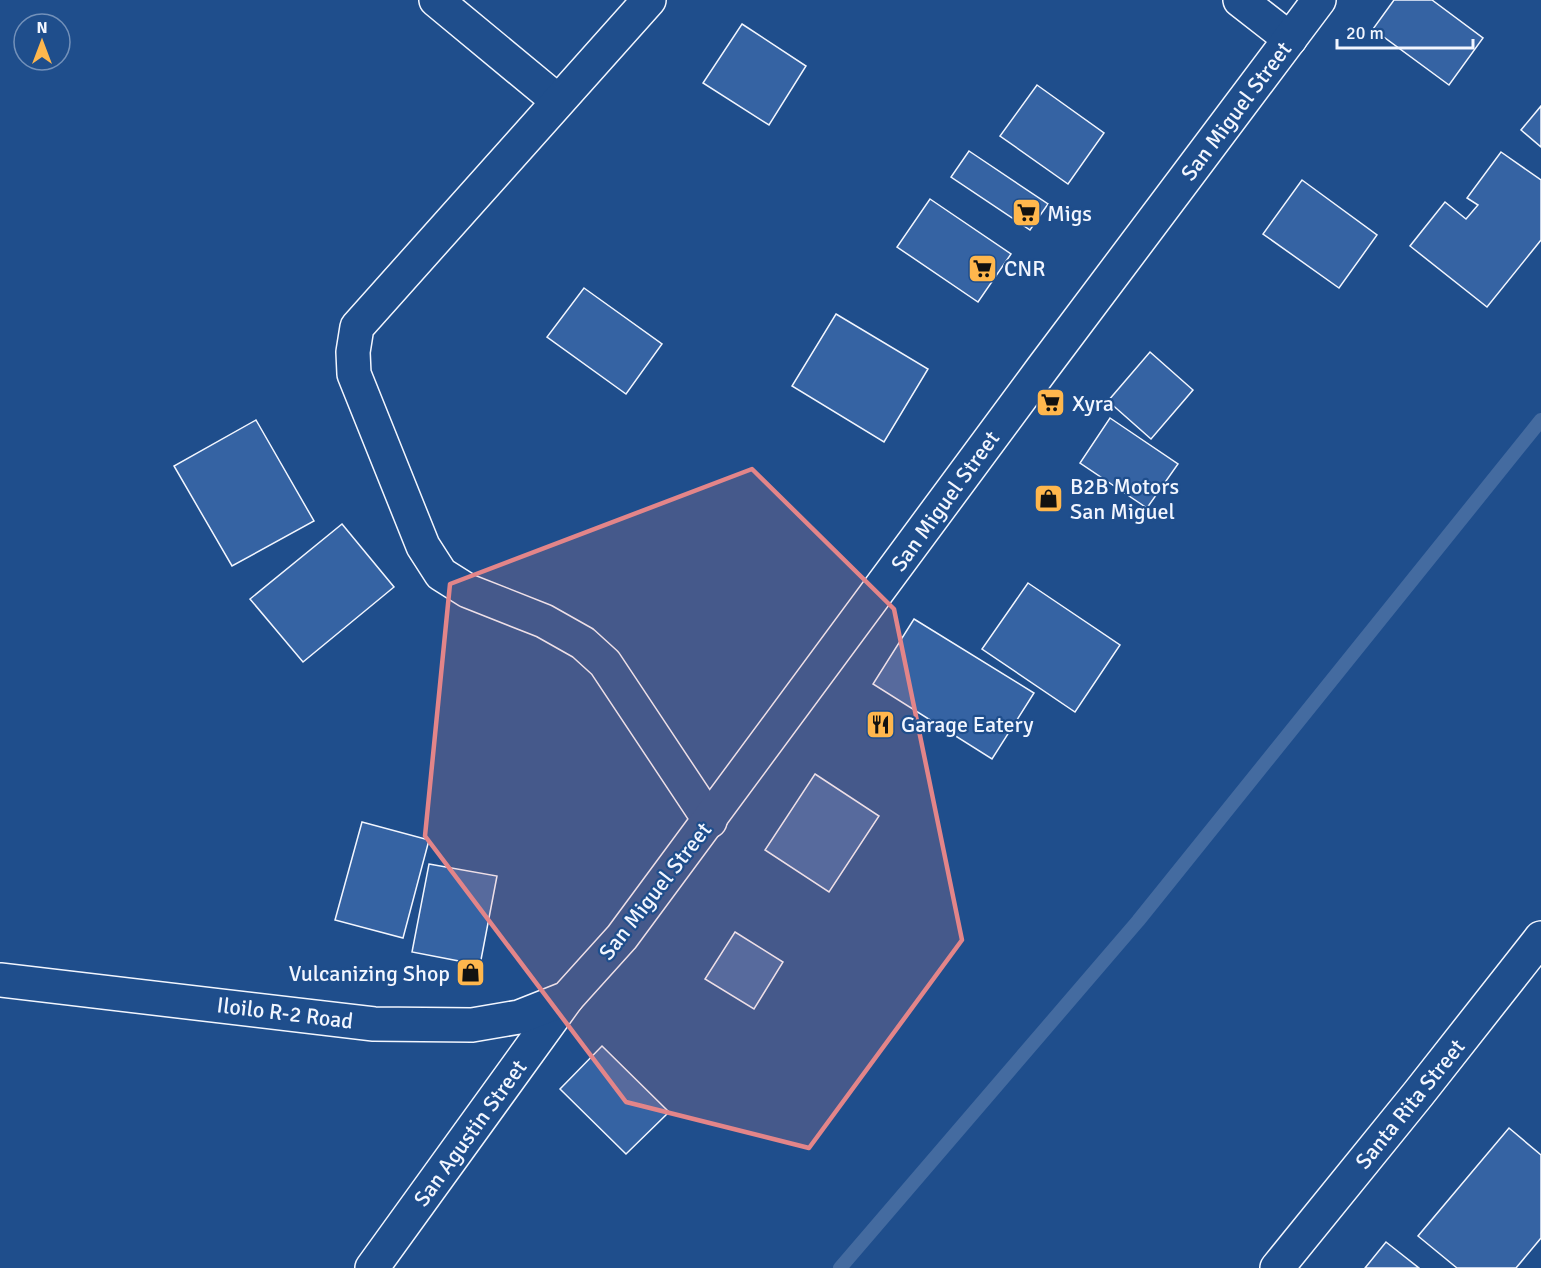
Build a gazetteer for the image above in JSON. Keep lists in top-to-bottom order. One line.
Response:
{"streets":{"street":["San Miguel Street","Iloilo R-2 Road","Santa Rita Street","San Agustin Street"]},"crossings":[["San Miguel Street","Iloilo R-2 Road"],["San Miguel Street","San Agustin Street"],["Iloilo R-2 Road","San Agustin Street"]],"places":{"supermarket":["Migs","CNR","Xyra"],"shop":["B2B Motors San Miguel","Vulcanizing Shop"],"restaurant":["Garage Eatery"]},"scale_bar":"20 m","north":"top"}
